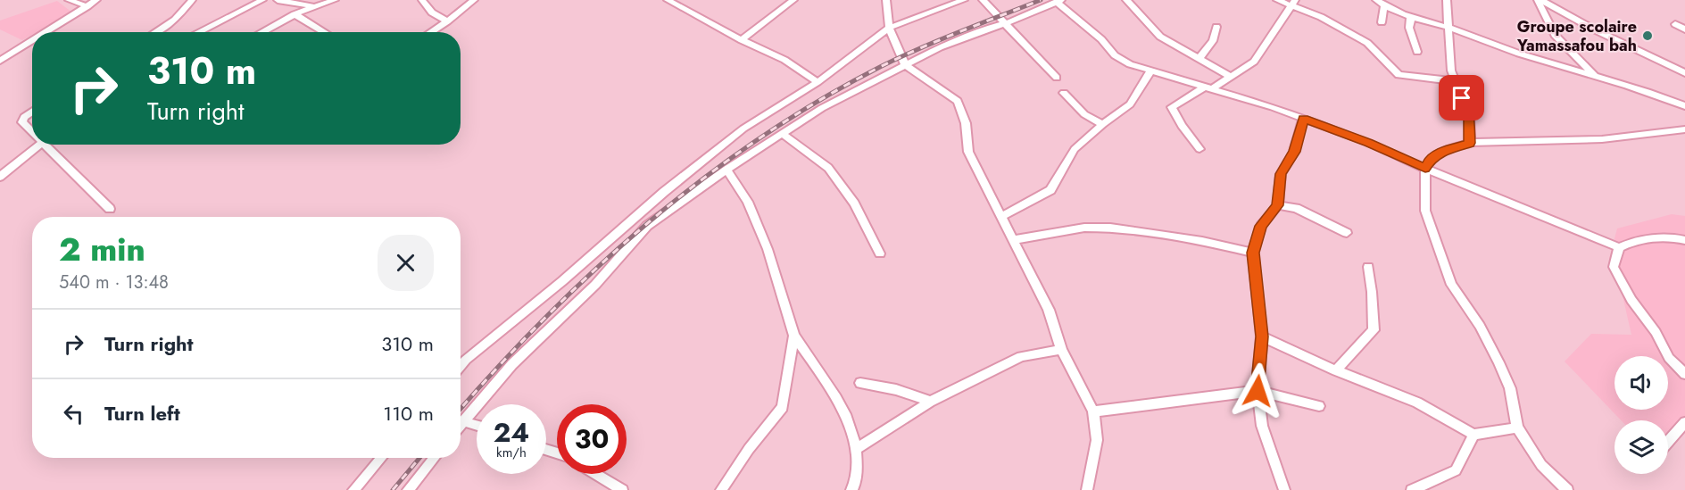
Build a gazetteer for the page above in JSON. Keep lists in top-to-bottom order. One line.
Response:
{"places":["Groupe scolaire Yamassafou bah"],"page":{"turn":["310 m","Turn right"],"heading":["2 min","540 m · 13:48"],"list":[{"name":"Turn right","value":"310 m"},{"name":"Turn left","value":"110 m"}],"speed":"24 km/h","limit":"30"}}
